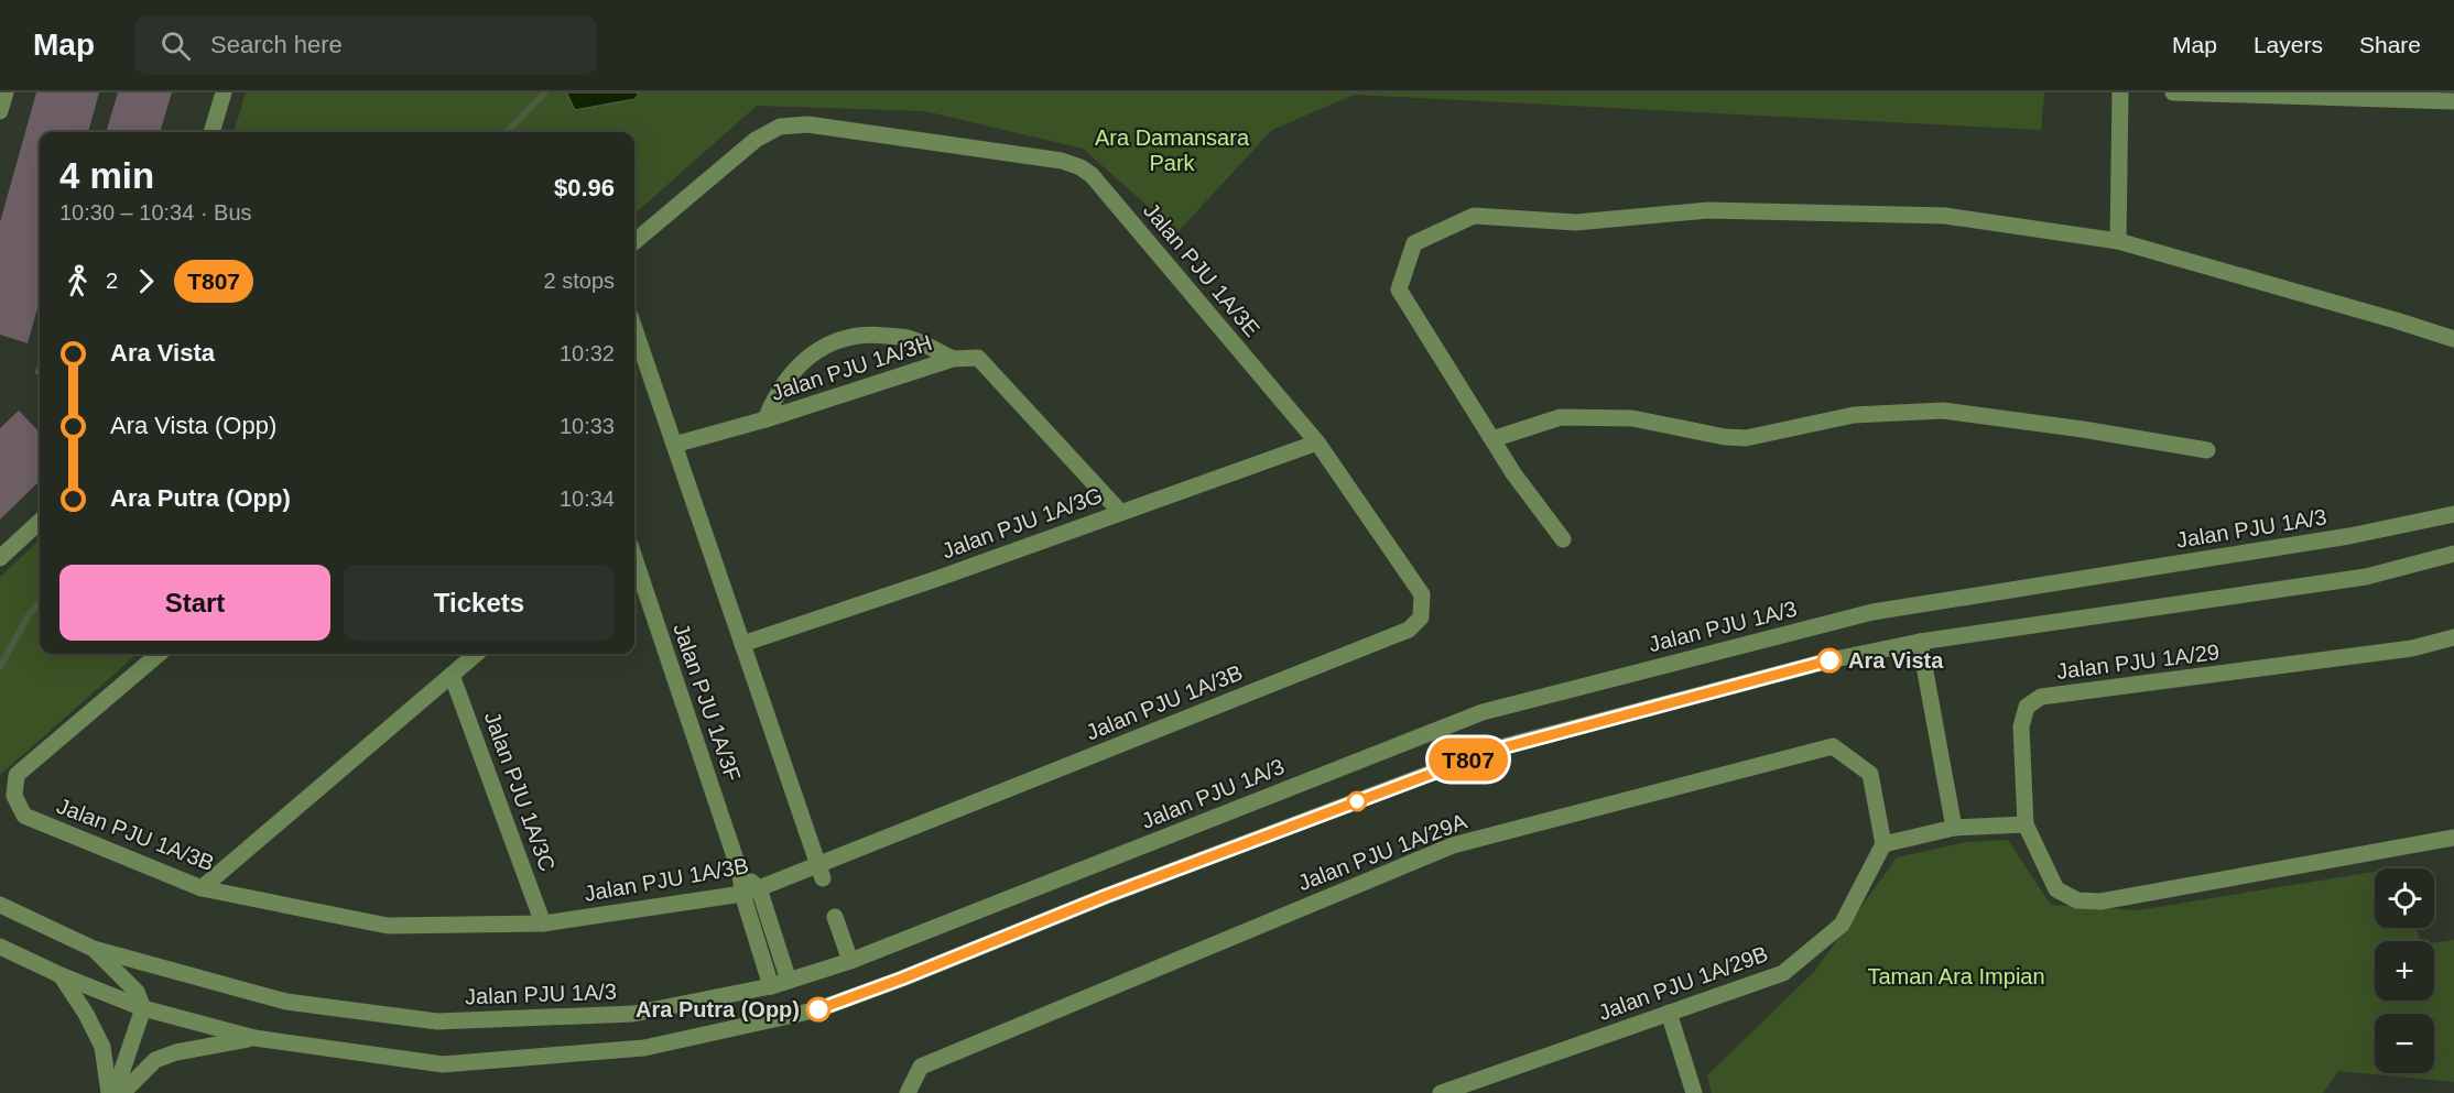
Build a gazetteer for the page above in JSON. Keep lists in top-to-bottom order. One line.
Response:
{"streets":{"street":["Jalan PJU 1A/3E","Jalan PJU 1A/3H","Jalan PJU 1A/3G","Jalan PJU 1A/3","Jalan PJU 1A/29","Jalan PJU 1A/3F","Jalan PJU 1A/3B","Jalan PJU 1A/3C","Jalan PJU 1A/29A","Jalan PJU 1A/29B"]},"crossings":[["Jalan PJU 1A/3E","Jalan PJU 1A/3G"],["Jalan PJU 1A/3E","Jalan PJU 1A/3B"],["Jalan PJU 1A/3H","Jalan PJU 1A/3G"],["Jalan PJU 1A/3","Jalan PJU 1A/3F"],["Jalan PJU 1A/3F","Jalan PJU 1A/3B"],["Jalan PJU 1A/3B","Jalan PJU 1A/3C"],["Jalan PJU 1A/29A","Jalan PJU 1A/29B"]],"parks":["Ara Damansara Park","Taman Ara Impian"],"places":["Ara Vista","Ara Putra (Opp)"],"lines":["bus line T807"],"page":{"header":"Map","search":"Search here","nav":["Map","Layers","Share"],"on_map":"T807","heading":["4 min","10:30 – 10:34 · Bus","$0.96"],"legs":["2","T807","2 stops"],"list":[{"name":"Ara Vista","value":"10:32"},{"name":"Ara Vista (Opp)","value":"10:33"},{"name":"Ara Putra (Opp)","value":"10:34"}],"buttons":["Start","Tickets"],"map_buttons":["+","−"]}}
